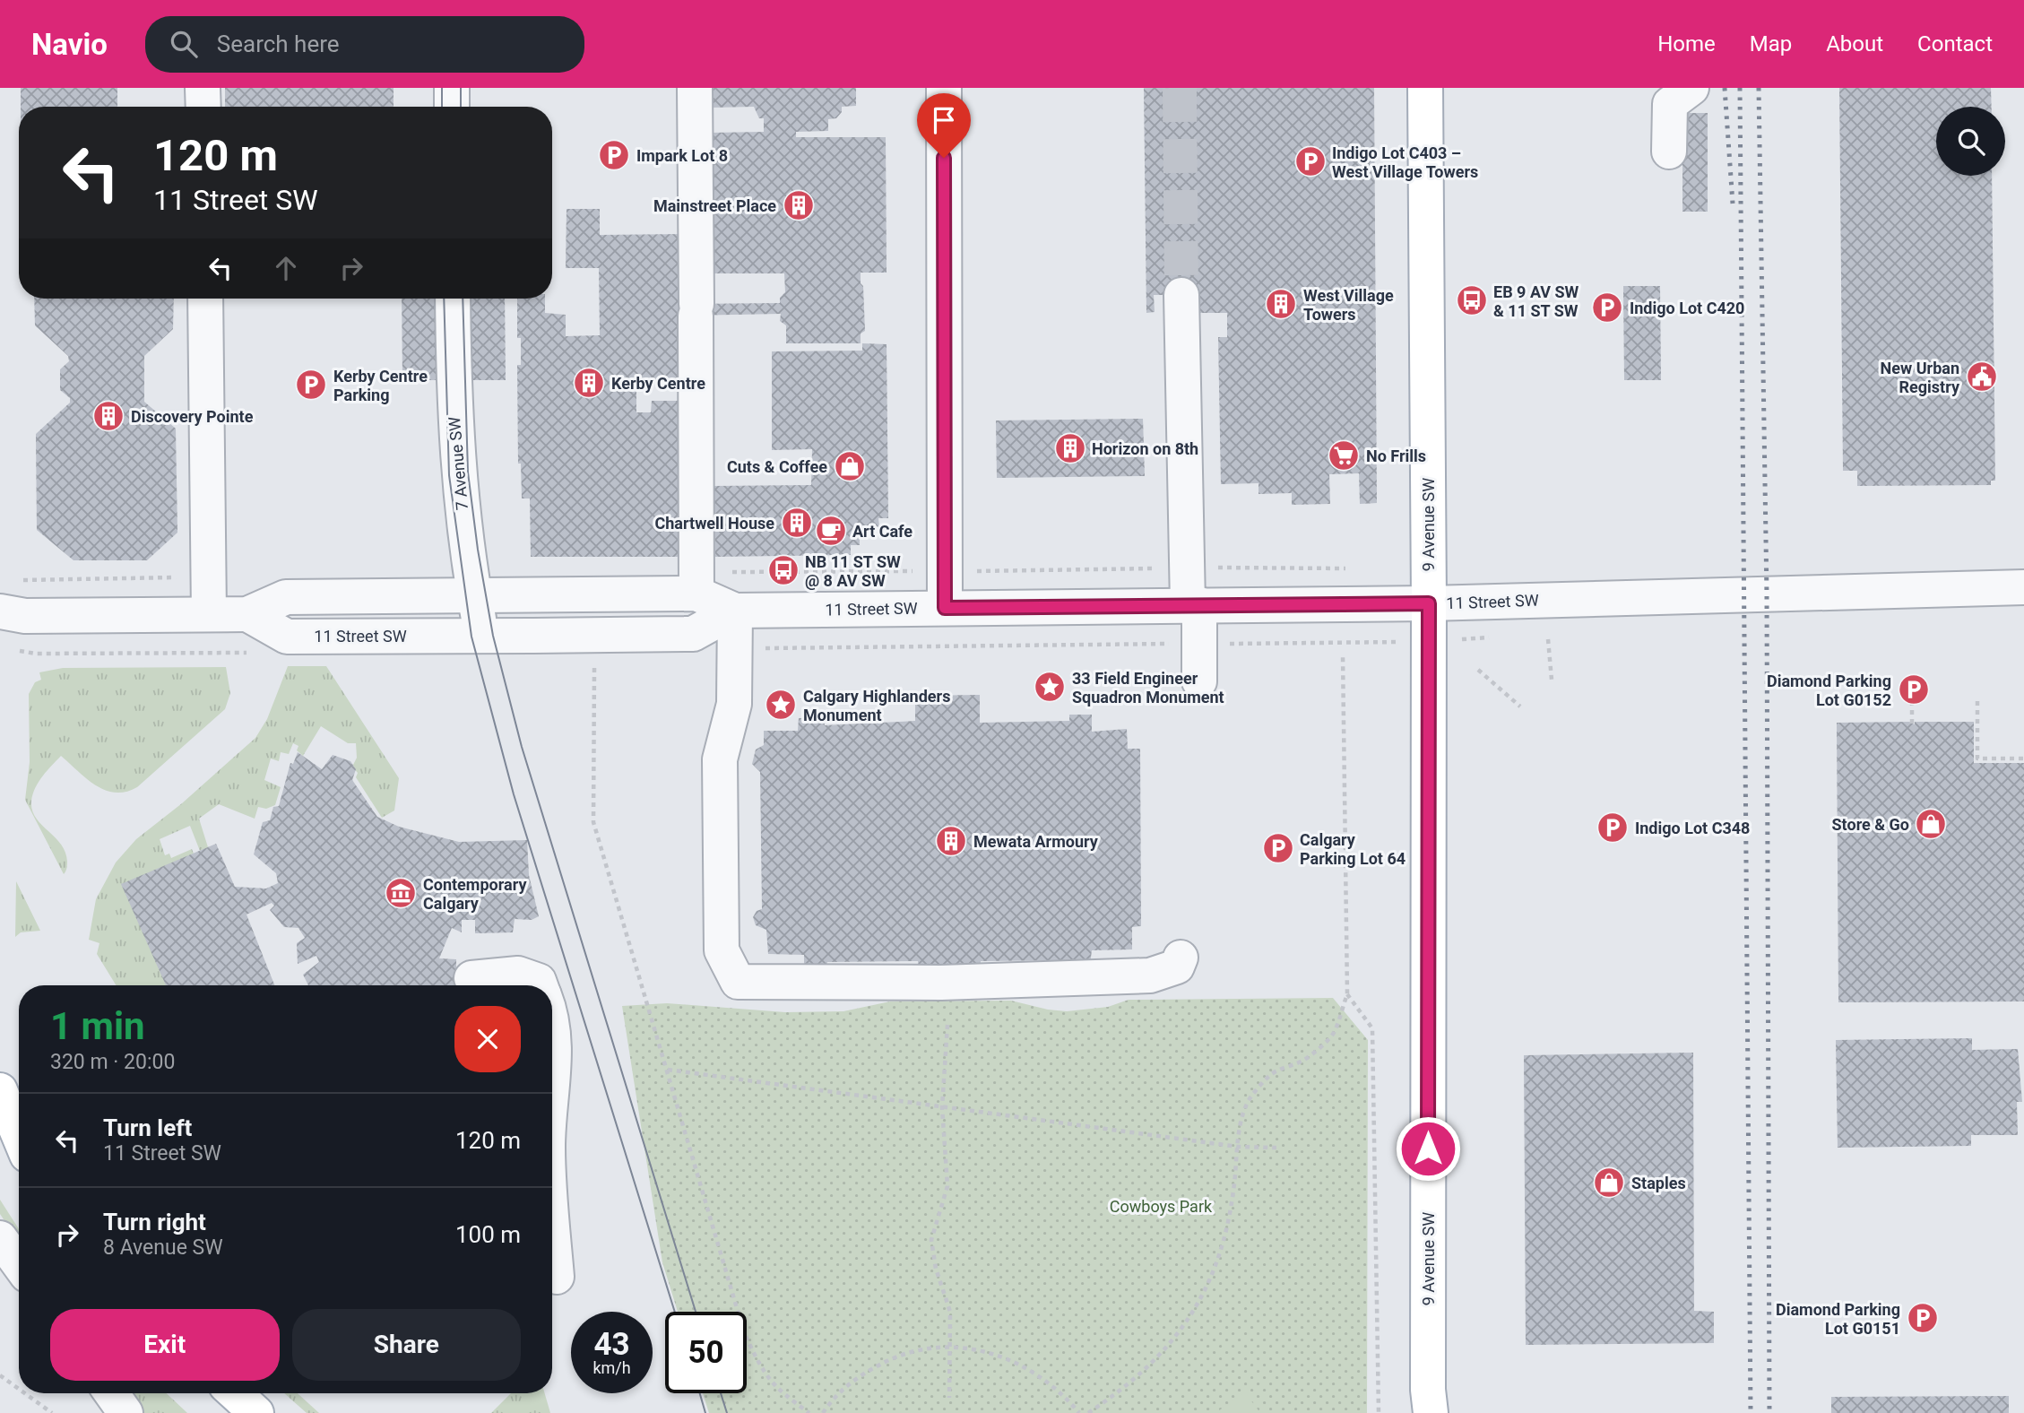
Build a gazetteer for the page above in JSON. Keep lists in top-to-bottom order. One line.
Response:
{"streets":{"main road":["9 Avenue SW"],"street":["7 Avenue SW","11 Street SW"]},"crossings":[["7 Avenue SW","11 Street SW"],["9 Avenue SW","11 Street SW"]],"parks":["Cowboys Park"],"places":{"parking":["Impark Lot 8","Indigo Lot C403 – West Village Towers","Indigo Lot C420","Kerby Centre Parking","Diamond Parking Lot G0152","Indigo Lot C348","Calgary Parking Lot 64","Diamond Parking Lot G0151"],"building":["Mainstreet Place","West Village Towers","Kerby Centre","Discovery Pointe","Horizon on 8th","Chartwell House","Mewata Armoury"],"bus stop":["EB 9 AV SW & 11 ST SW","NB 11 ST SW @ 8 AV SW"],"public building":["New Urban Registry"],"supermarket":["No Frills"],"shop":["Cuts & Coffee","Store & Go","Staples"],"cafe":["Art Cafe"],"place":["33 Field Engineer Squadron Monument","Calgary Highlanders Monument"],"museum":["Contemporary Calgary"]},"page":{"header":"Navio","search":"Search here","nav":["Home","Map","About","Contact"],"turn":["120 m","11 Street SW"],"heading":["1 min","320 m · 20:00"],"list":[{"name":"Turn left","note":"11 Street SW","value":"120 m"},{"name":"Turn right","note":"8 Avenue SW","value":"100 m"}],"buttons":["Exit","Share"],"speed":"43 km/h","limit":"50"}}
